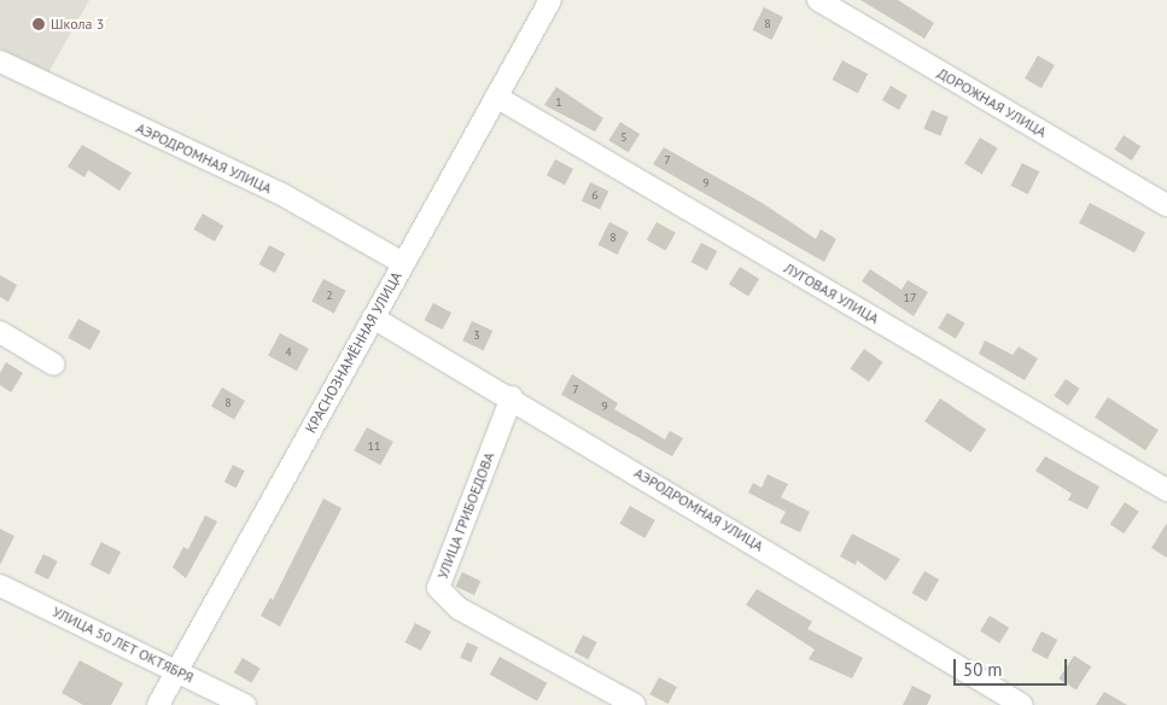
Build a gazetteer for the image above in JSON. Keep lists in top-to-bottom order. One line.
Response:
{"streets":{"street":["ДОРОЖНАЯ УЛИЦА","АЭРОДРОМНАЯ УЛИЦА","ЛУГОВАЯ УЛИЦА","КРАСНОЗНАМЁННАЯ УЛИЦА","УЛИЦА ГРИБОЕДОВА","УЛИЦА 50 ЛЕТ ОКТЯБРЯ"]},"crossings":[["АЭРОДРОМНАЯ УЛИЦА","КРАСНОЗНАМЁННАЯ УЛИЦА"],["АЭРОДРОМНАЯ УЛИЦА","УЛИЦА ГРИБОЕДОВА"],["ЛУГОВАЯ УЛИЦА","КРАСНОЗНАМЁННАЯ УЛИЦА"],["КРАСНОЗНАМЁННАЯ УЛИЦА","УЛИЦА 50 ЛЕТ ОКТЯБРЯ"]],"places":["Школа 3"],"house_numbers":["8","1","5","7","9","6","8","2","17","3","4","7","8","9","11"],"scale_bar":"50 m"}
